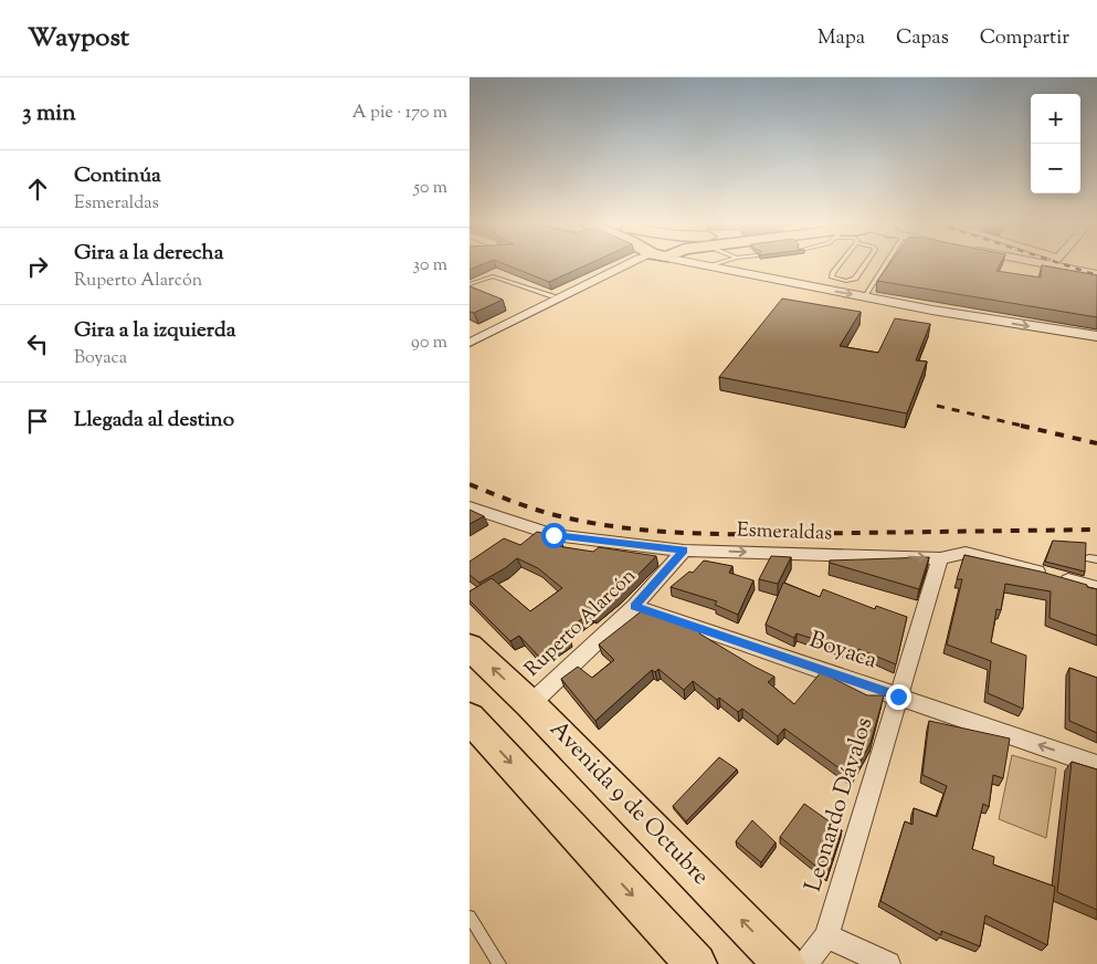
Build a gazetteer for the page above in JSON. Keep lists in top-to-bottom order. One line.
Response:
{"streets":{"main road":["Avenida 9 de Octubre"],"street":["Esmeraldas","Ruperto Alarcón","Boyaca","Leonardo Dávalos"]},"crossings":[["Esmeraldas","Ruperto Alarcón"],["Esmeraldas","Leonardo Dávalos"],["Ruperto Alarcón","Boyaca"],["Ruperto Alarcón","Avenida 9 de Octubre"],["Boyaca","Leonardo Dávalos"]],"one_way":["Esmeraldas","Boyaca"],"page":{"header":"Waypost","nav":["Mapa","Capas","Compartir"],"heading":["3 min","A pie · 170 m"],"map_buttons":["+","−"],"list":[["Continúa","Esmeraldas","50 m"],["Gira a la derecha","Ruperto Alarcón","30 m"],["Gira a la izquierda","Boyaca","90 m"],"Llegada al destino"]}}
